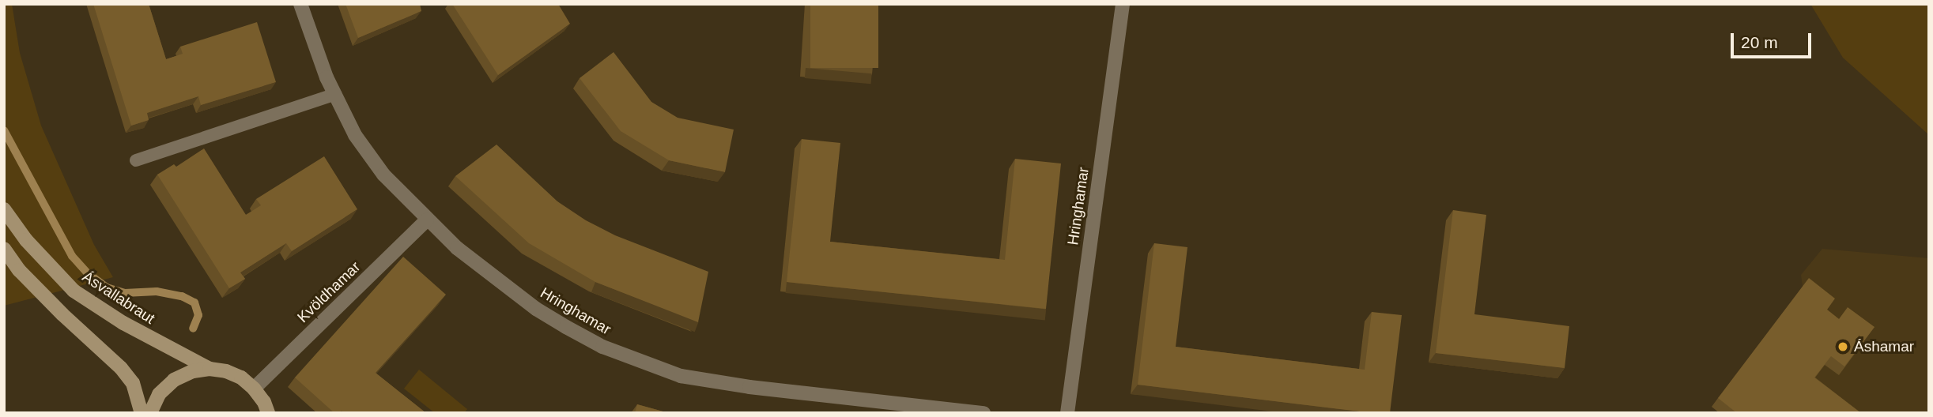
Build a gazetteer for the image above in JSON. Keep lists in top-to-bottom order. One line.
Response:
{"streets":{"main road":["Ásvallabraut"],"street":["Hringhamar","Kvöldhamar"]},"crossings":[["Hringhamar","Kvöldhamar"]],"places":["Áshamar"],"scale_bar":"20 m"}
